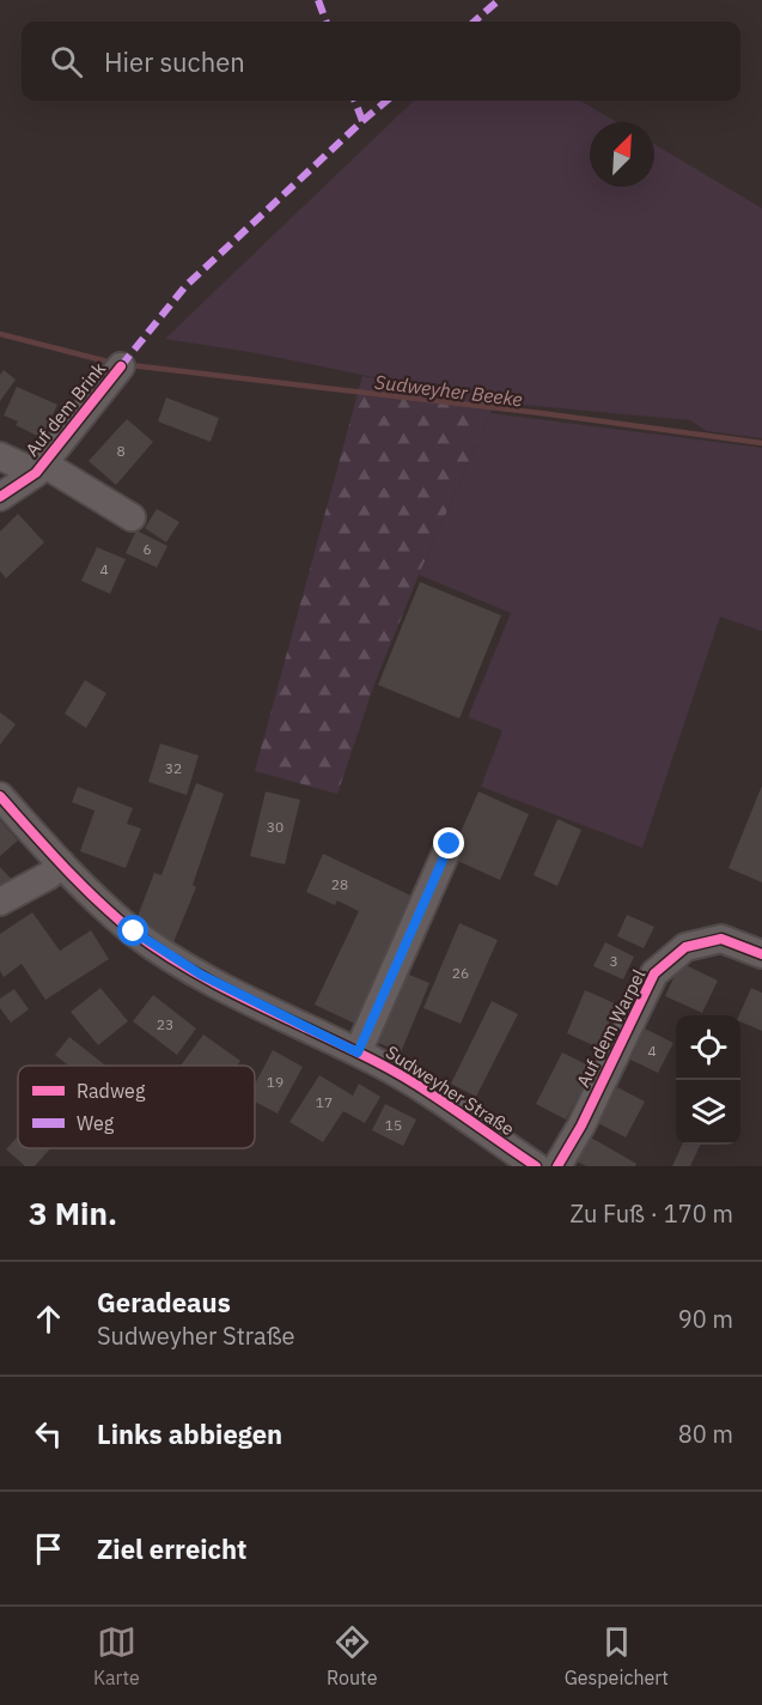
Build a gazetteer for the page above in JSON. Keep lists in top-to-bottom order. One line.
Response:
{"streets":{"street":["Auf dem Brink","Auf dem Warpel","Sudweyher Straße"]},"water":["Sudweyher Beeke"],"house_numbers":["8","6","4","32","30","28","3","26","23","4","19","17","15"],"legend":["Radweg","Weg"],"north":"top right","page":{"search":"Hier suchen","heading":["3 Min.","Zu Fuß · 170 m"],"list":[["Geradeaus","Sudweyher Straße","90 m"],["Links abbiegen","80 m"],"Ziel erreicht"],"nav":["Karte","Route","Gespeichert"]}}
